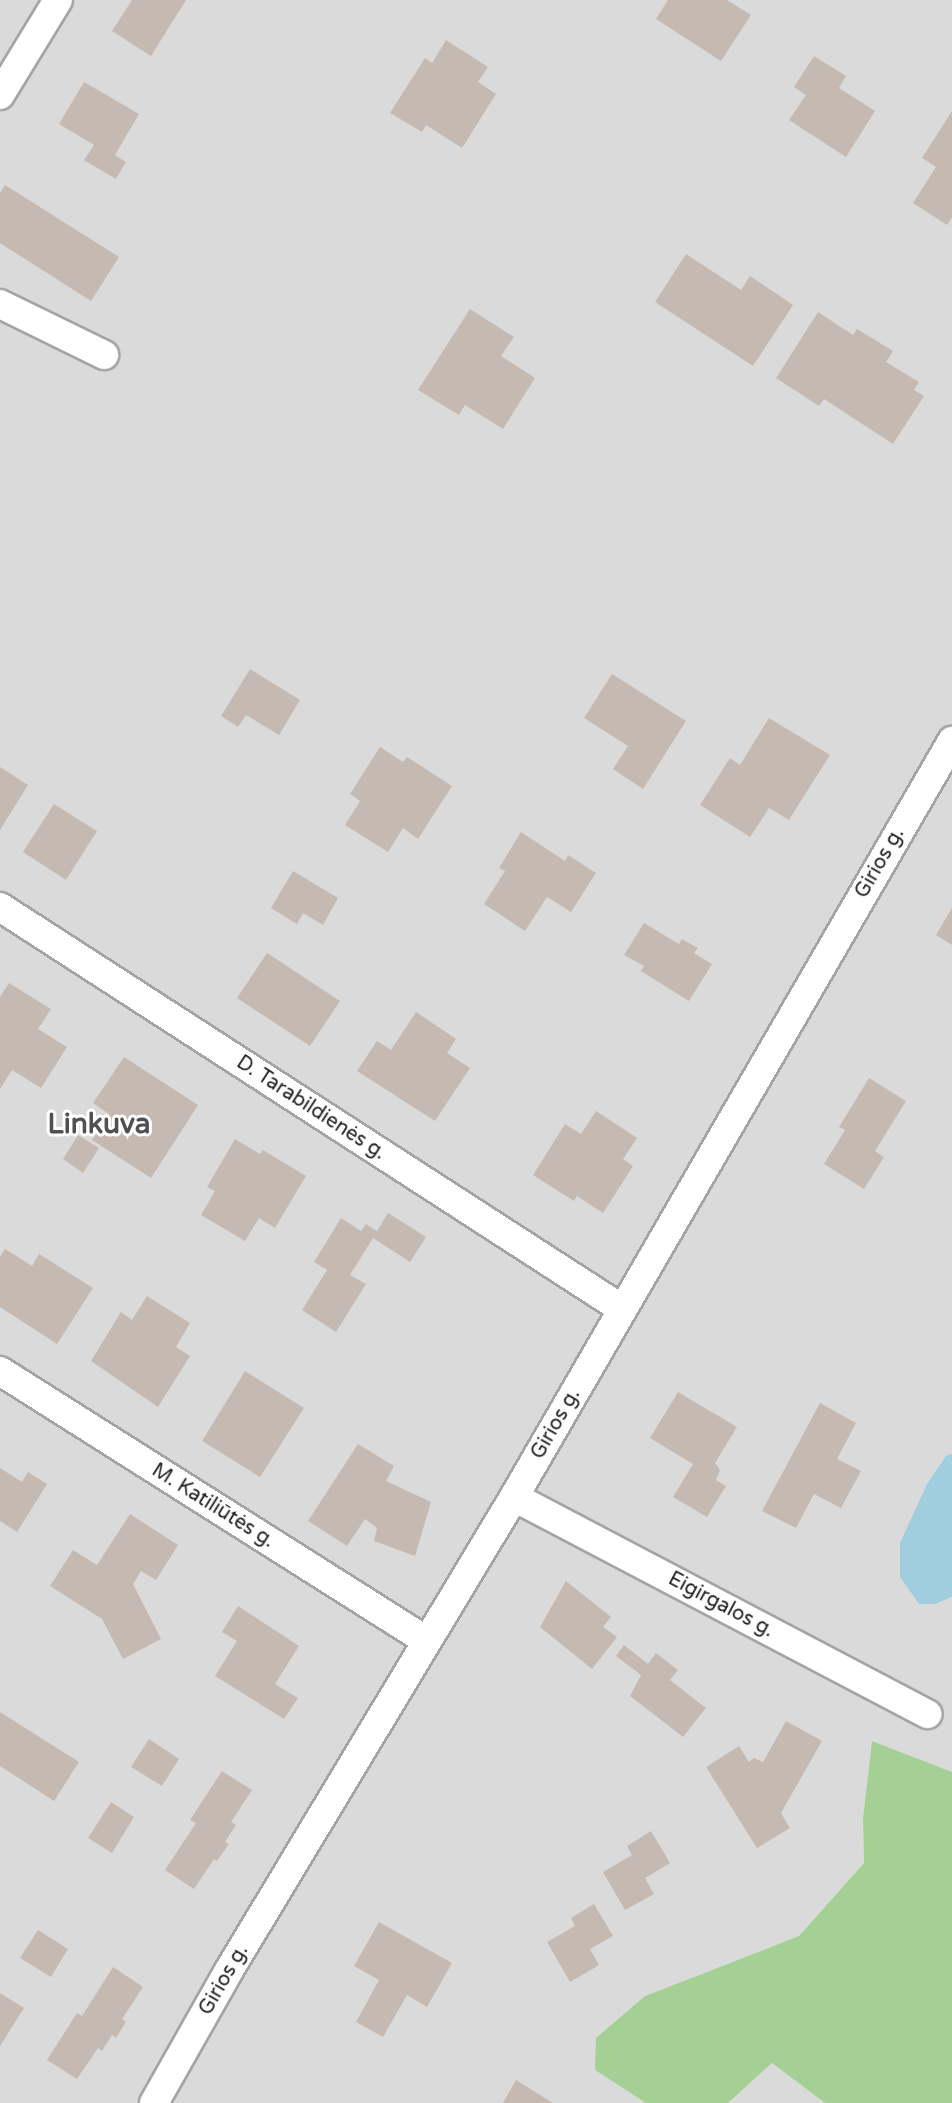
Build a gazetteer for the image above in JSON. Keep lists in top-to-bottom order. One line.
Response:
{"streets":{"street":["Girios g.","D. Tarabildienės g.","M. Katiliūtės g.","Eigirgalos g."]},"crossings":[["Girios g.","D. Tarabildienės g."],["Girios g.","M. Katiliūtės g."],["Girios g.","Eigirgalos g."]],"districts":["Linkuva"]}
